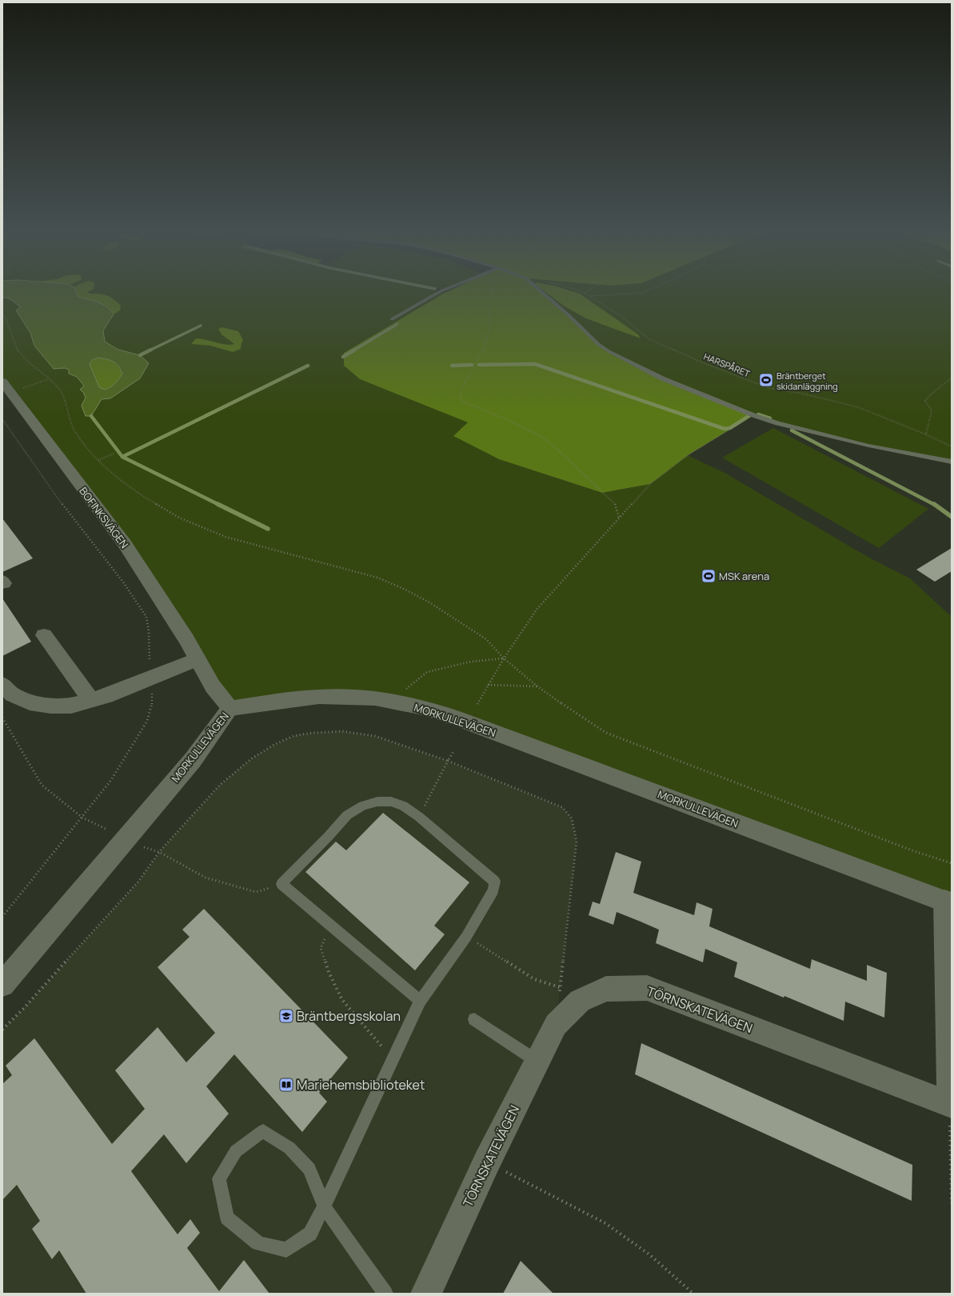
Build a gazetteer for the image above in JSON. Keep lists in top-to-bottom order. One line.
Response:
{"streets":{"street":["BOFINKSVÄGEN","MORKULLEVÄGEN","TÖRNSKATEVÄGEN"],"path":["HARSPÅRET"]},"crossings":[["BOFINKSVÄGEN","MORKULLEVÄGEN"]],"places":{"sports":["Bräntberget skidanläggning","MSK arena"],"school or university":["Bräntbergsskolan"],"library":["Mariehemsbiblioteket"]}}
